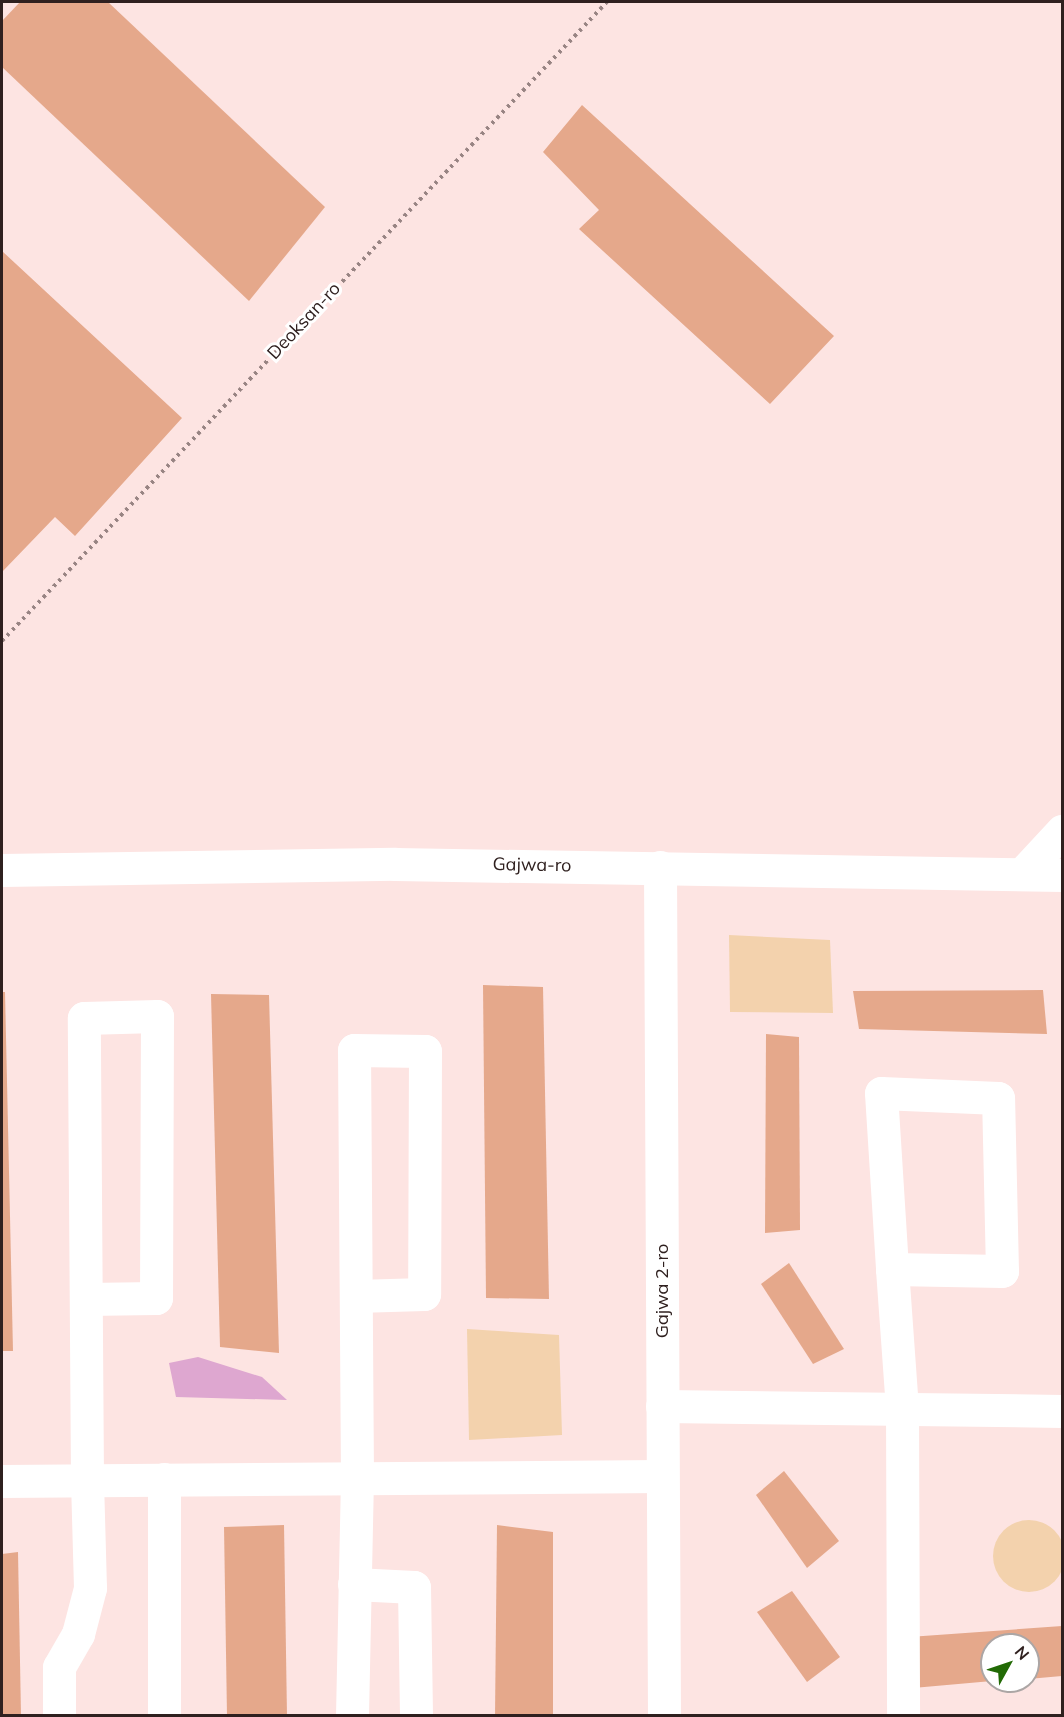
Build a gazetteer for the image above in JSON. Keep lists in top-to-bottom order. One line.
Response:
{"streets":{"street":["Gajwa-ro","Gajwa 2-ro"],"path":["Deoksan-ro"]},"crossings":[["Gajwa-ro","Gajwa 2-ro"]],"north":"top right"}
